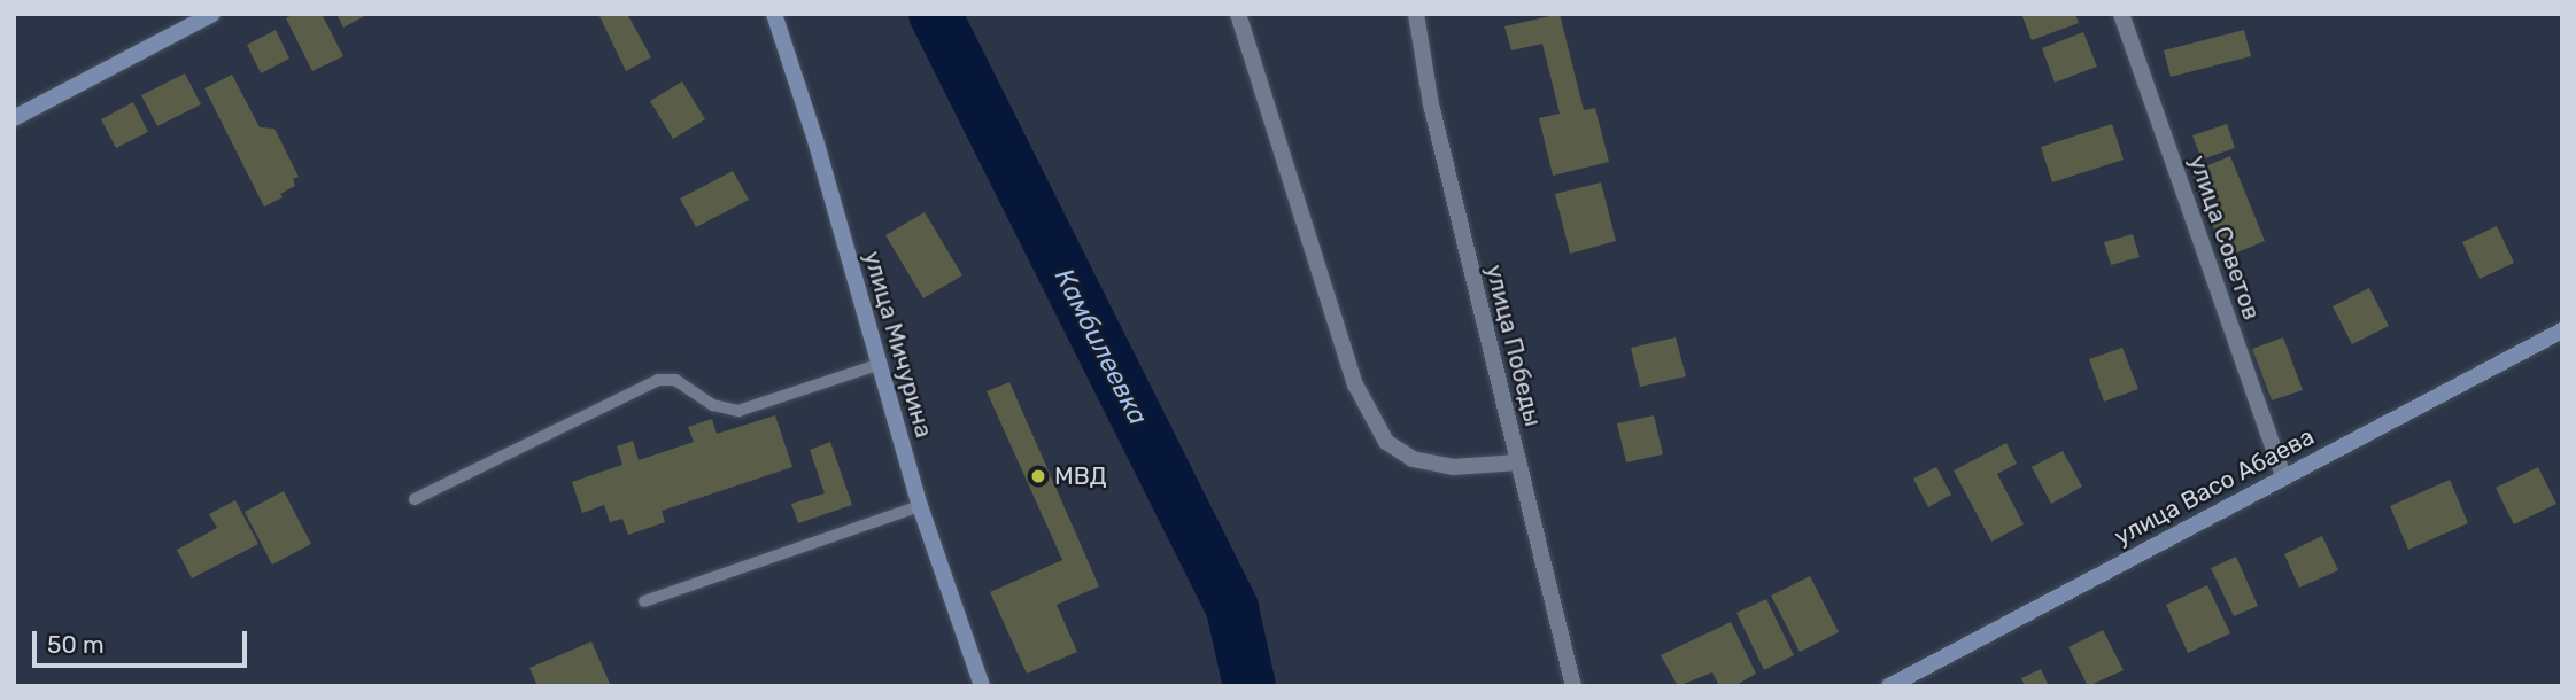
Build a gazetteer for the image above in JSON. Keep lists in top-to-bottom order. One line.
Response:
{"streets":{"street":["улица Советов","улица Мичурина","улица Победы","улица Васо Абаева"]},"crossings":[["улица Советов","улица Васо Абаева"]],"water":["Камбилеевка"],"places":["МВД"],"scale_bar":"50 m"}
